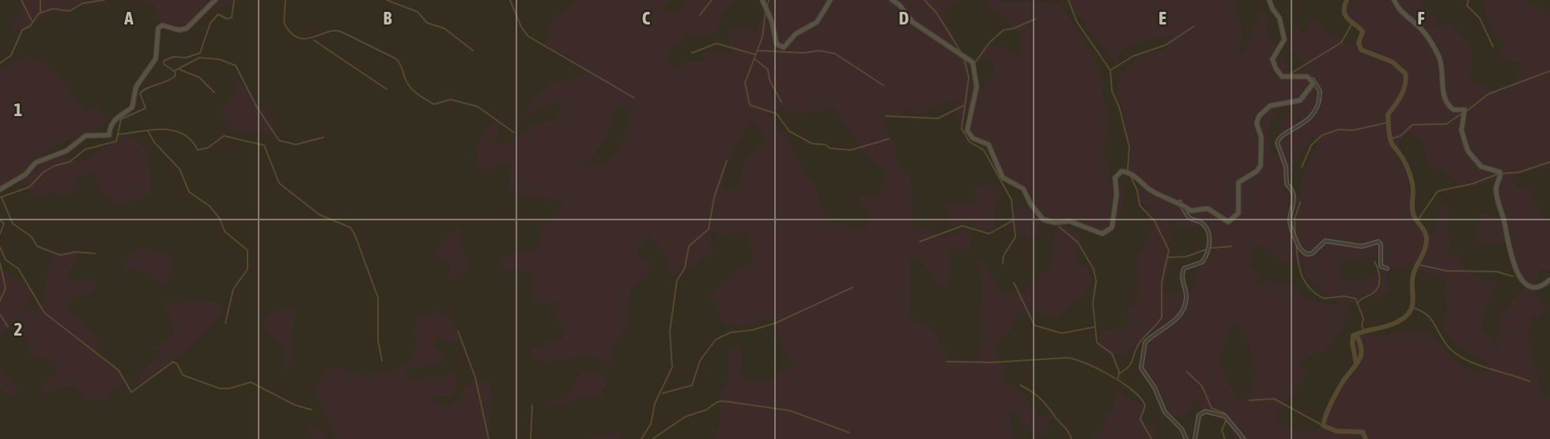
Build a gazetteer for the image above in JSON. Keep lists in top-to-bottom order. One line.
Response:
{"grid":{"columns":["A","B","C","D","E","F"],"rows":["1","2"]}}
